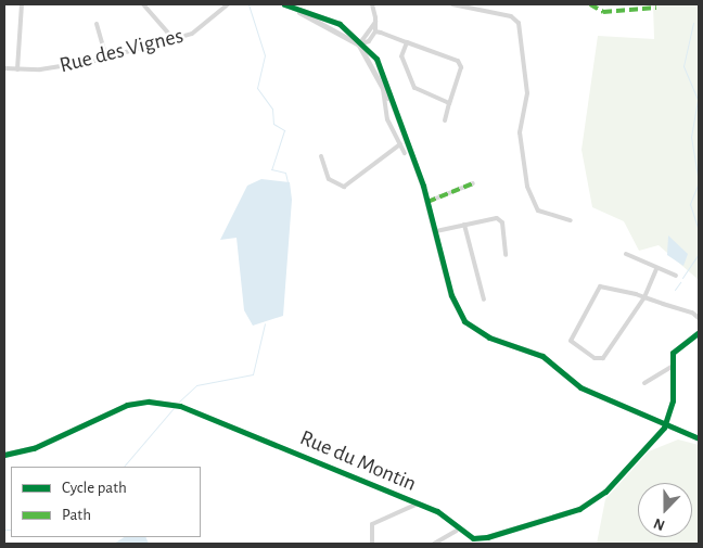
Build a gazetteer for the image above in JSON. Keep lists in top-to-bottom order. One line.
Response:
{"streets":{"street":["Rue des Vignes","Rue du Montin"]},"legend":["Cycle path","Path"],"north":"bottom"}
